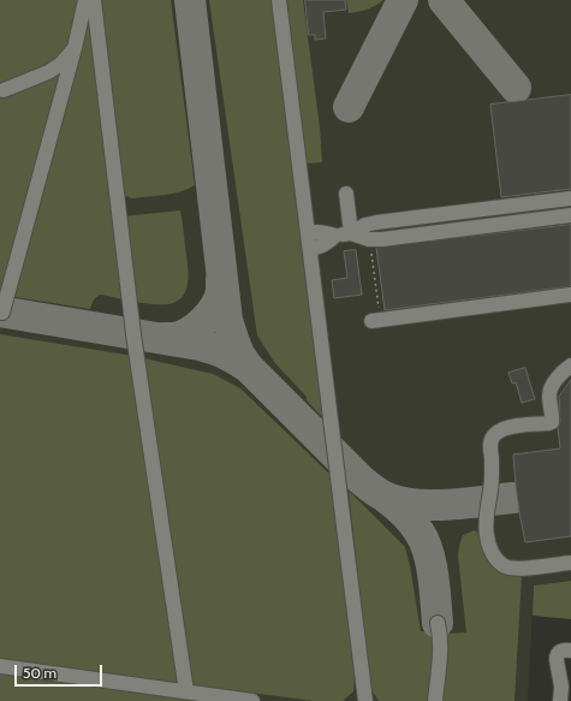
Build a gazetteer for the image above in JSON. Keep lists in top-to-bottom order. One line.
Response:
{"scale_bar":"50 m"}
